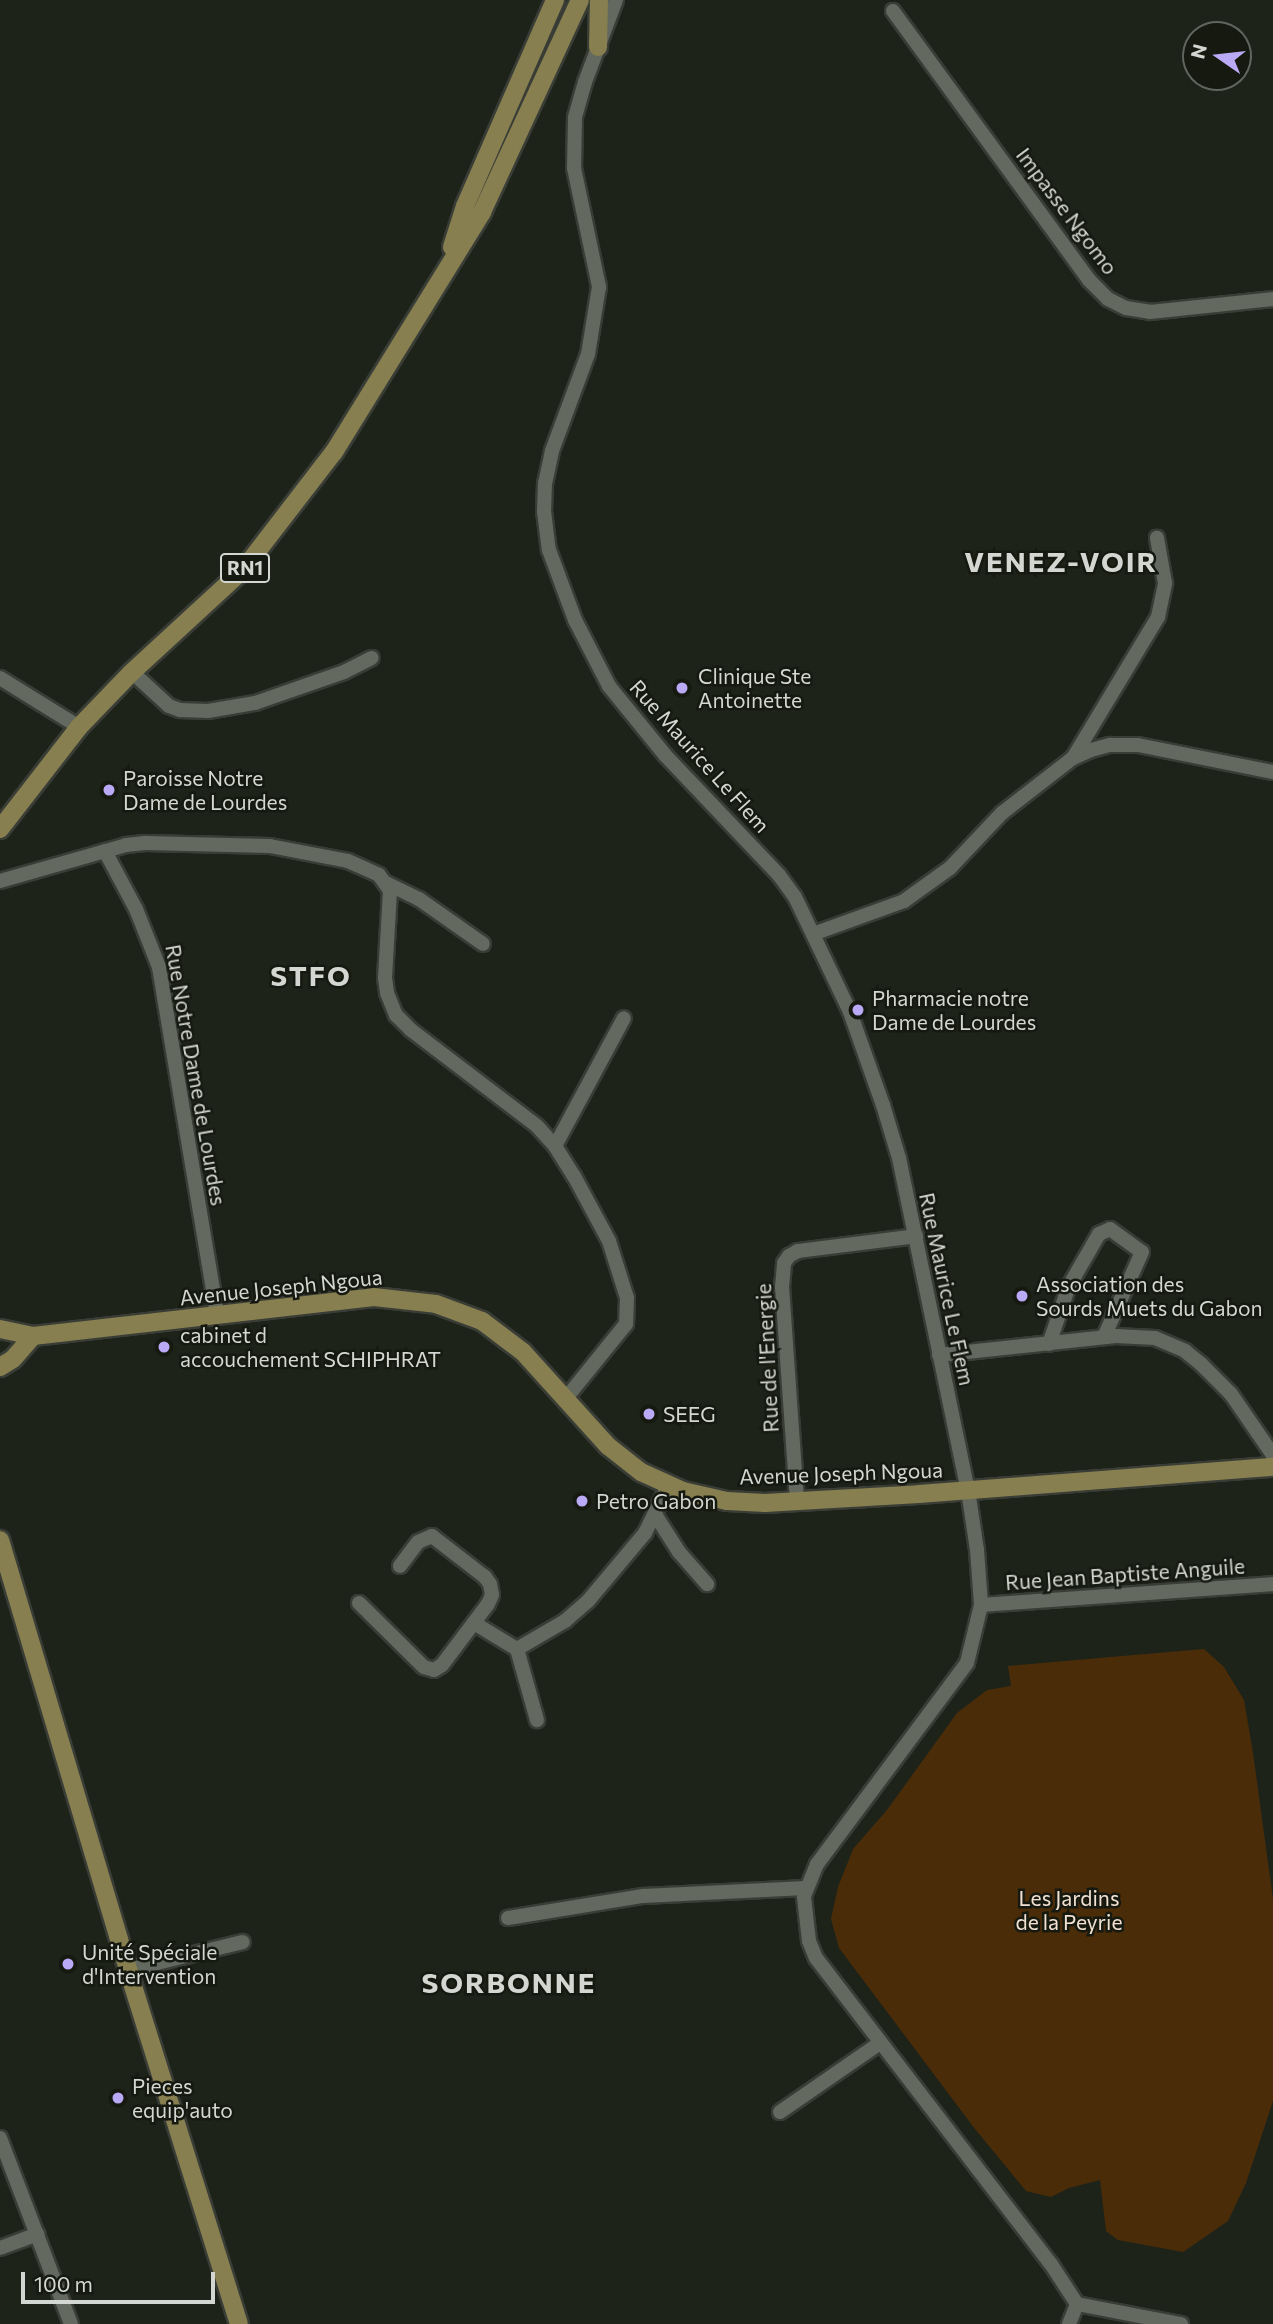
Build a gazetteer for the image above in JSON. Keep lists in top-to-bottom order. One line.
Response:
{"streets":{"main road":["RN1","Avenue Joseph Ngoua"],"street":["Impasse Ngomo","Rue Maurice Le Flem","Rue Notre Dame de Lourdes","Rue de l'Energie","Rue Jean Baptiste Anguile"]},"crossings":[["Rue Maurice Le Flem","Avenue Joseph Ngoua"],["Rue Maurice Le Flem","Rue de l'Energie"],["Rue Maurice Le Flem","Rue Jean Baptiste Anguile"],["Rue Notre Dame de Lourdes","Avenue Joseph Ngoua"],["Avenue Joseph Ngoua","Rue de l'Energie"]],"districts":["VENEZ-VOIR","STFO","SORBONNE"],"parks":["Les Jardins de la Peyrie"],"places":["Clinique Ste Antoinette","Paroisse Notre Dame de Lourdes","Pharmacie notre Dame de Lourdes","Association des Sourds Muets du Gabon","cabinet d accouchement SCHIPHRAT","SEEG","Petro Gabon","Unité Spéciale d'Intervention","Pieces equip'auto"],"scale_bar":"100 m","north":"left"}
